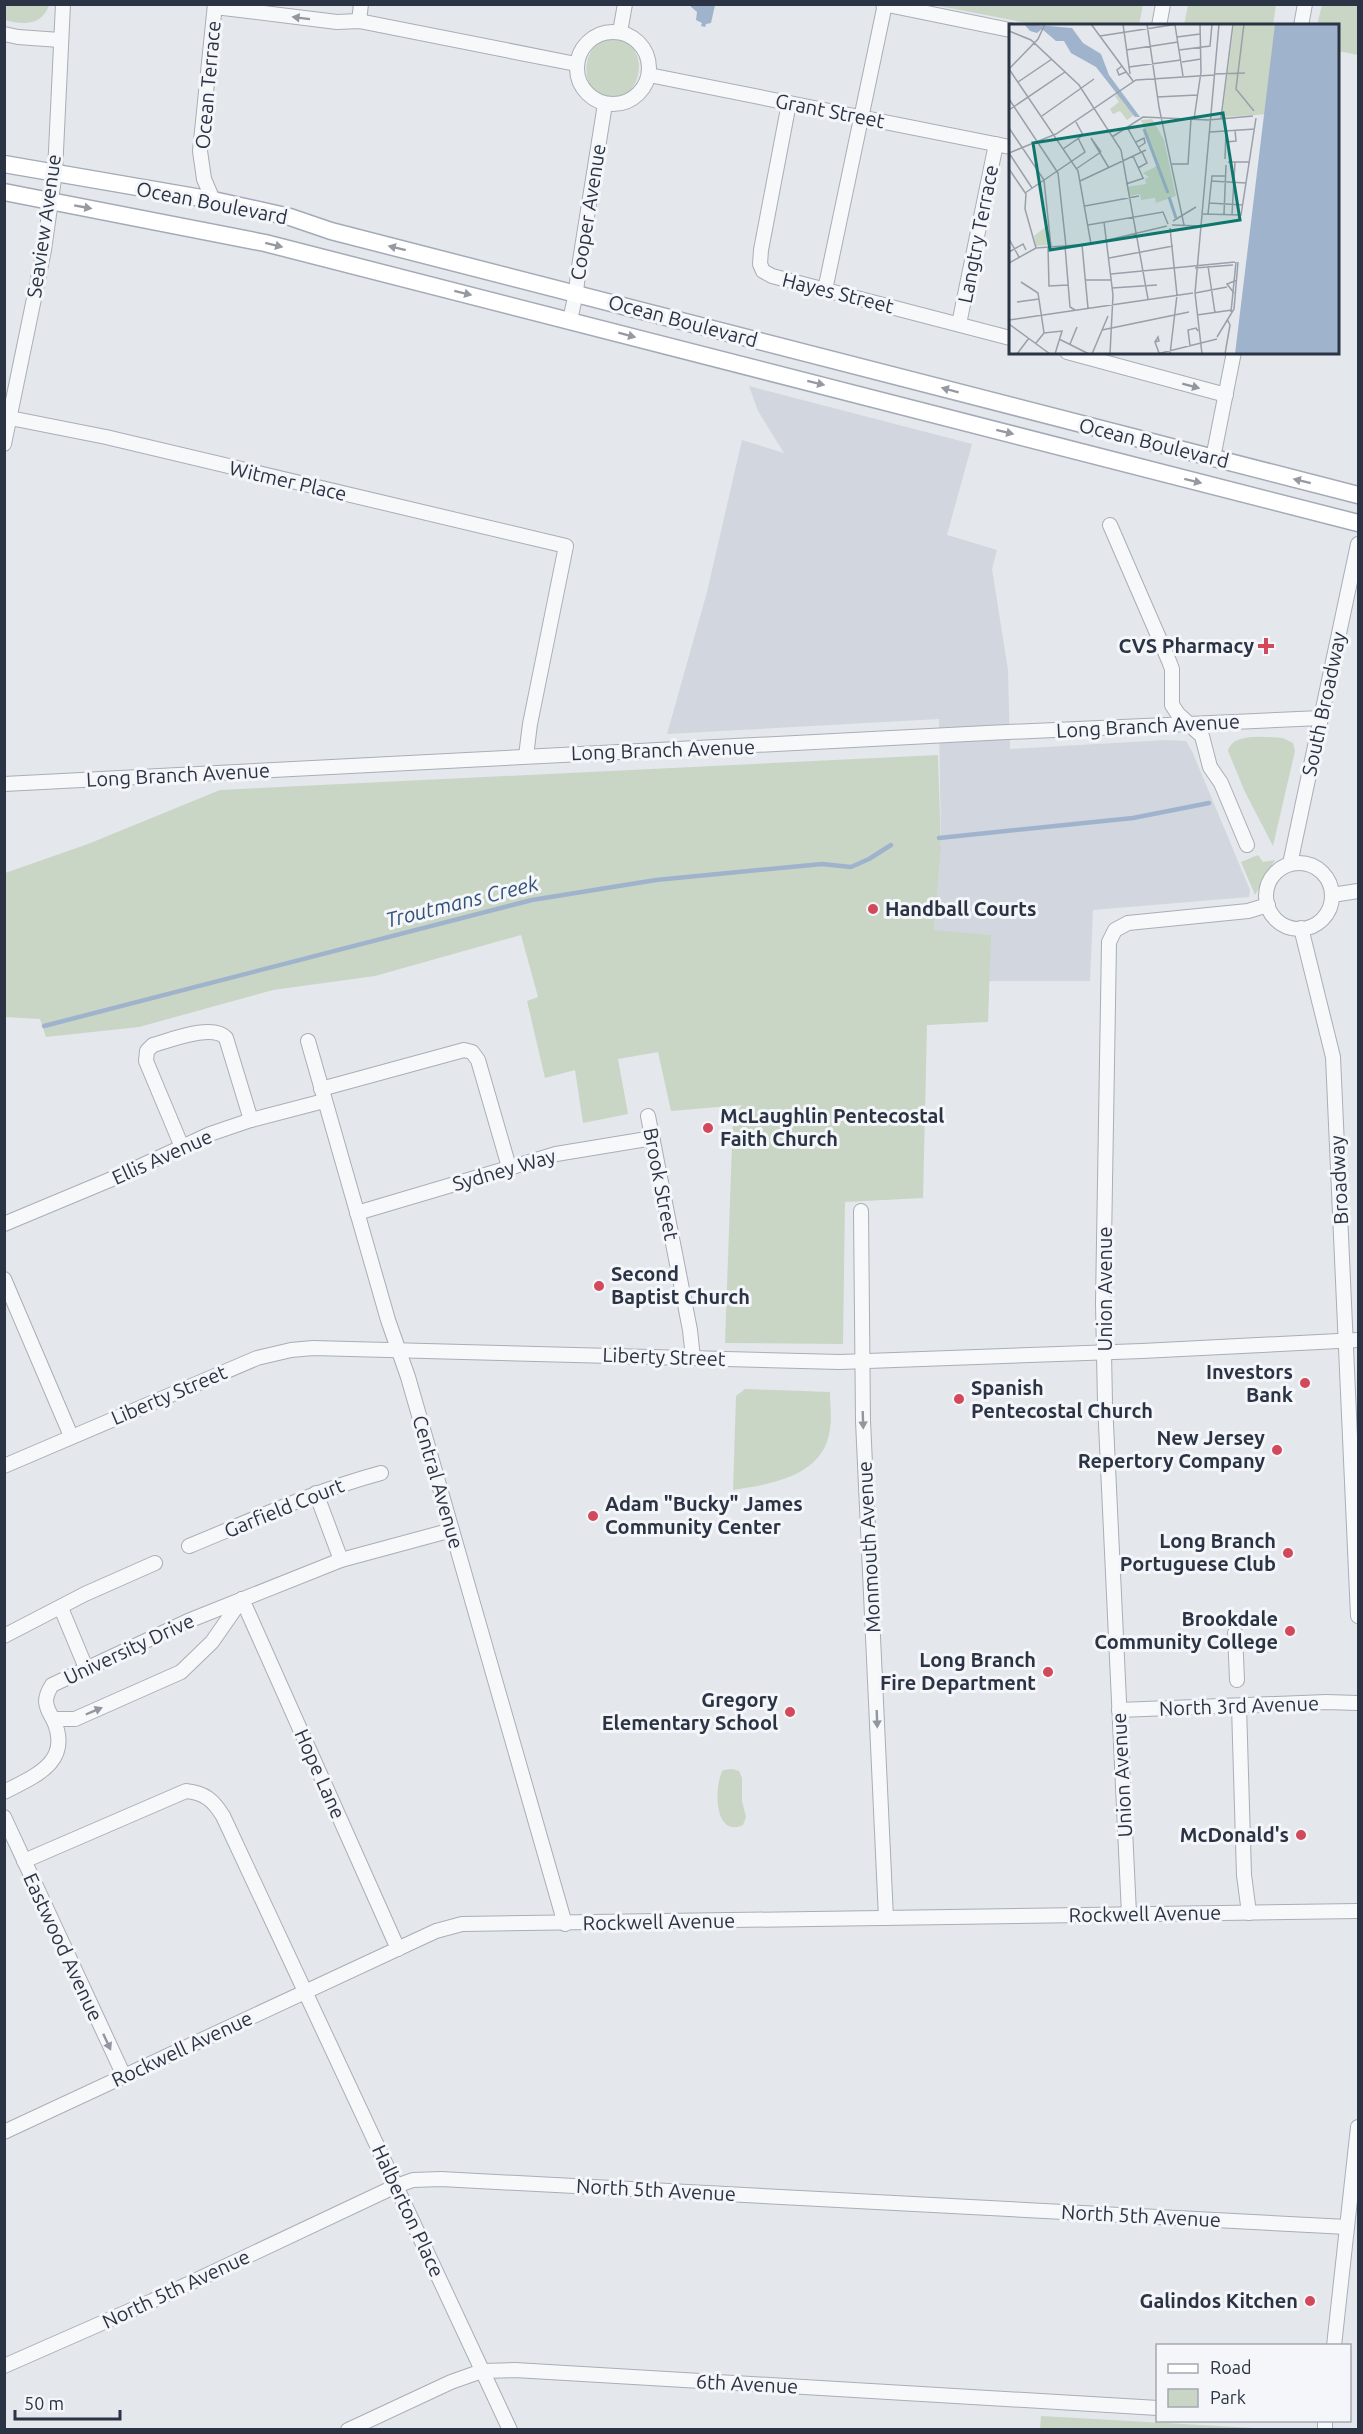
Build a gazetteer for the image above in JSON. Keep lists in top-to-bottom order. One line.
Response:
{"streets":{"main road":["Ocean Boulevard"],"street":["Ocean Terrace","Grant Street","Cooper Avenue","Seaview Avenue","Langtry Terrace","Hayes Street","Witmer Place","South Broadway","Long Branch Avenue","Ellis Avenue","Sydney Way","Broadway","Brook Street","Union Avenue","Liberty Street","Central Avenue","Garfield Court","Monmouth Avenue","University Drive","North 3rd Avenue","Hope Lane","Rockwell Avenue","Eastwood Avenue","North 5th Avenue","Halberton Place","6th Avenue"]},"crossings":[["Ocean Terrace","Ocean Boulevard"],["Grant Street","Cooper Avenue"],["Grant Street","Langtry Terrace"],["Grant Street","Hayes Street"],["Ocean Boulevard","Cooper Avenue"],["Ocean Boulevard","Seaview Avenue"],["Seaview Avenue","Witmer Place"],["Langtry Terrace","Hayes Street"],["Witmer Place","Long Branch Avenue"],["South Broadway","Long Branch Avenue"],["South Broadway","Broadway"],["South Broadway","Union Avenue"],["Ellis Avenue","Sydney Way"],["Ellis Avenue","Central Avenue"],["Sydney Way","Brook Street"],["Sydney Way","Central Avenue"],["Broadway","Union Avenue"],["Broadway","Liberty Street"],["Brook Street","Liberty Street"],["Union Avenue","Liberty Street"],["Union Avenue","North 3rd Avenue"],["Union Avenue","Rockwell Avenue"],["Liberty Street","Central Avenue"],["Liberty Street","Monmouth Avenue"],["Central Avenue","University Drive"],["Central Avenue","Rockwell Avenue"],["Monmouth Avenue","Rockwell Avenue"],["University Drive","Hope Lane"],["Hope Lane","Rockwell Avenue"],["Rockwell Avenue","Eastwood Avenue"],["Rockwell Avenue","Halberton Place"],["Eastwood Avenue","Halberton Place"],["North 5th Avenue","Halberton Place"],["Halberton Place","6th Avenue"]],"one_way":["Monmouth Avenue","Eastwood Avenue"],"water":["Troutmans Creek"],"places":{"health":["CVS Pharmacy"],"other":["Handball Courts","McLaughlin Pentecostal Faith Church","Second Baptist Church","Investors Bank","Spanish Pentecostal Church","New Jersey Repertory Company","Adam \"Bucky\" James Community Center","Long Branch Portuguese Club","Brookdale Community College","Long Branch Fire Department","Gregory Elementary School","McDonald's","Galindos Kitchen"]},"legend":["Road","Park"],"scale_bar":"50 m"}
